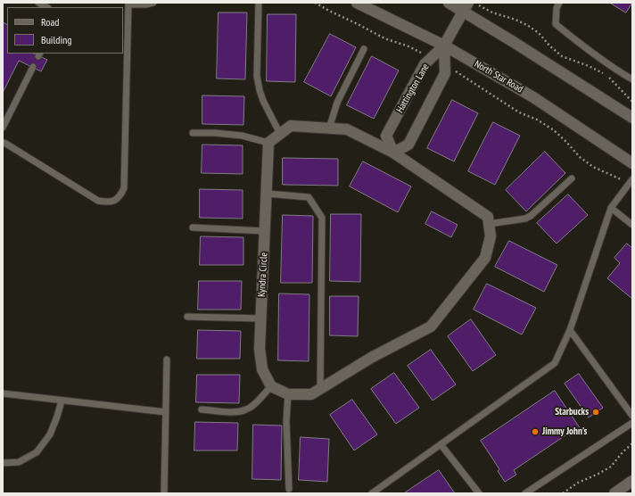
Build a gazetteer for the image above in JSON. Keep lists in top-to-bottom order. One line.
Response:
{"streets":{"street":["North Star Road","Hattington Lane","Kyndra Circle"]},"crossings":[["North Star Road","Hattington Lane"]],"places":["Starbucks","Jimmy John's"],"legend":["Road","Building"]}
